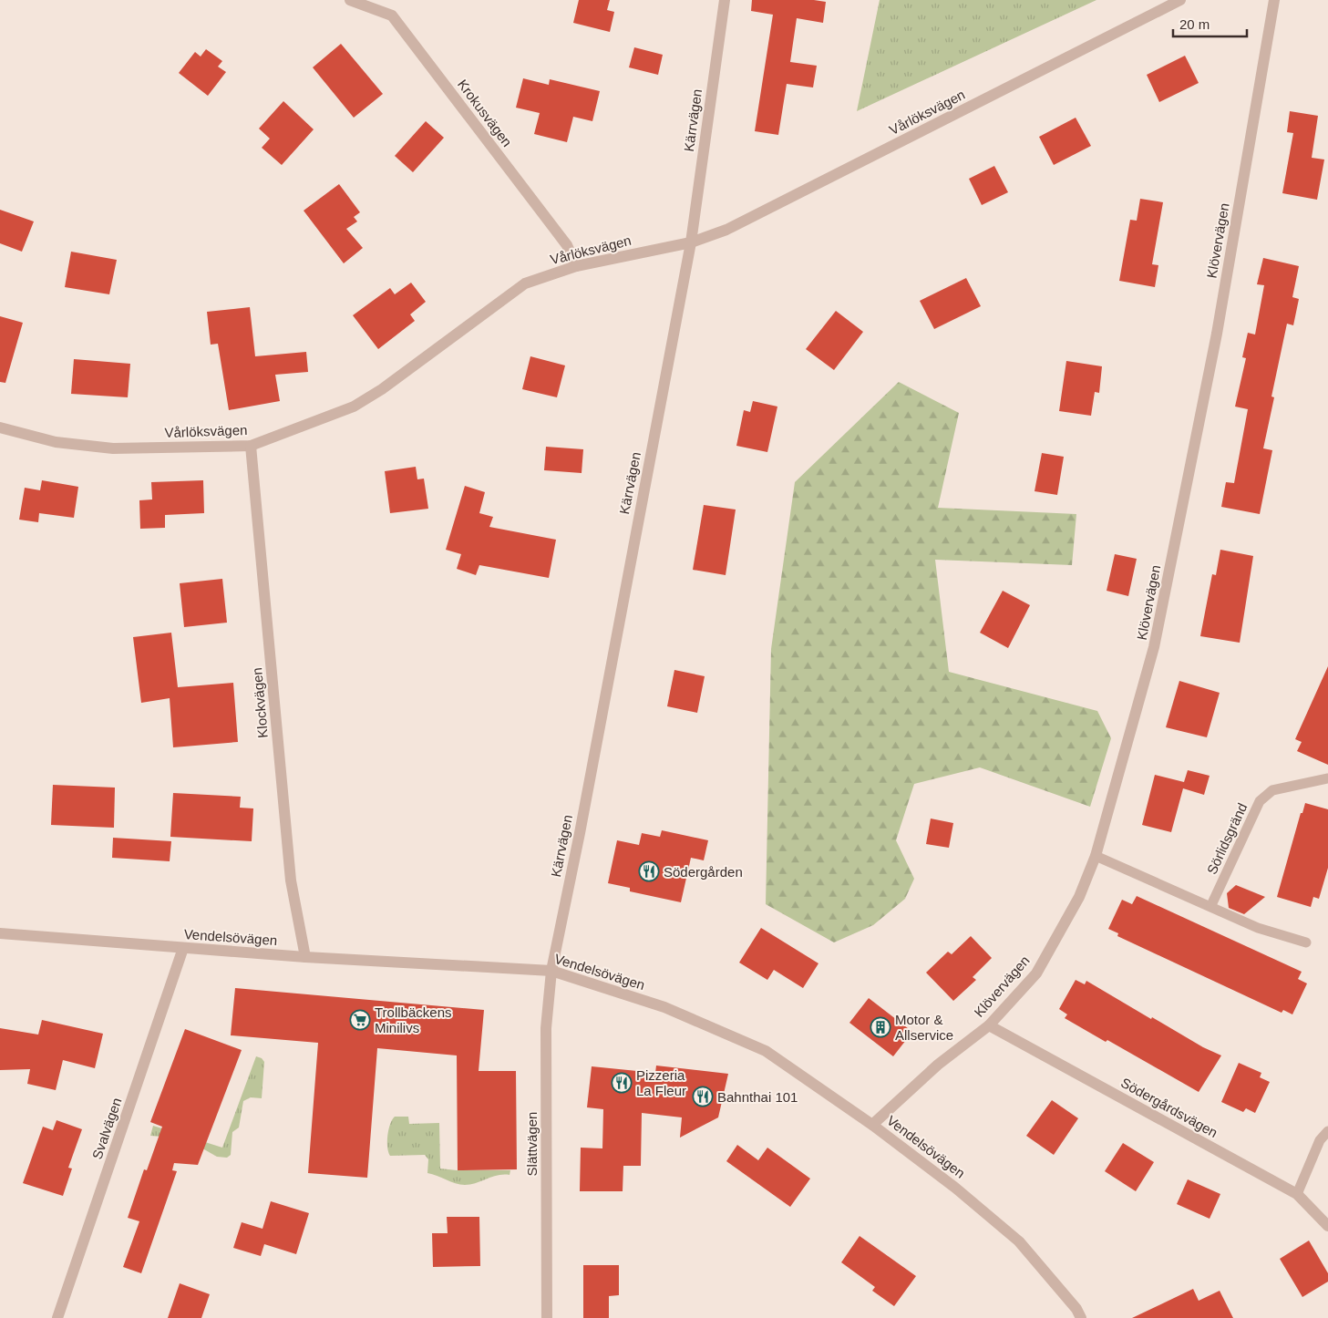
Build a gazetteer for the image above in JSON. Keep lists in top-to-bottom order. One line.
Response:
{"streets":{"street":["Vårlöksvägen","Krokusvägen","Kärrvägen","Klövervägen","Klockvägen","Vendelsövägen","Södergårdsvägen","Svalvägen","Slättvägen"],"lane":["Sörlidsgränd"]},"crossings":[["Vårlöksvägen","Krokusvägen"],["Vårlöksvägen","Kärrvägen"],["Vårlöksvägen","Klockvägen"],["Kärrvägen","Vendelsövägen"],["Kärrvägen","Slättvägen"],["Klövervägen","Vendelsövägen"],["Klövervägen","Södergårdsvägen"],["Klockvägen","Vendelsövägen"],["Vendelsövägen","Svalvägen"],["Vendelsövägen","Slättvägen"]],"places":{"restaurant":["Södergården","Pizzeria La Fleur","Bahnthai 101"],"supermarket":["Trollbäckens Minilivs"],"building":["Motor & Allservice"]},"scale_bar":"20 m"}
